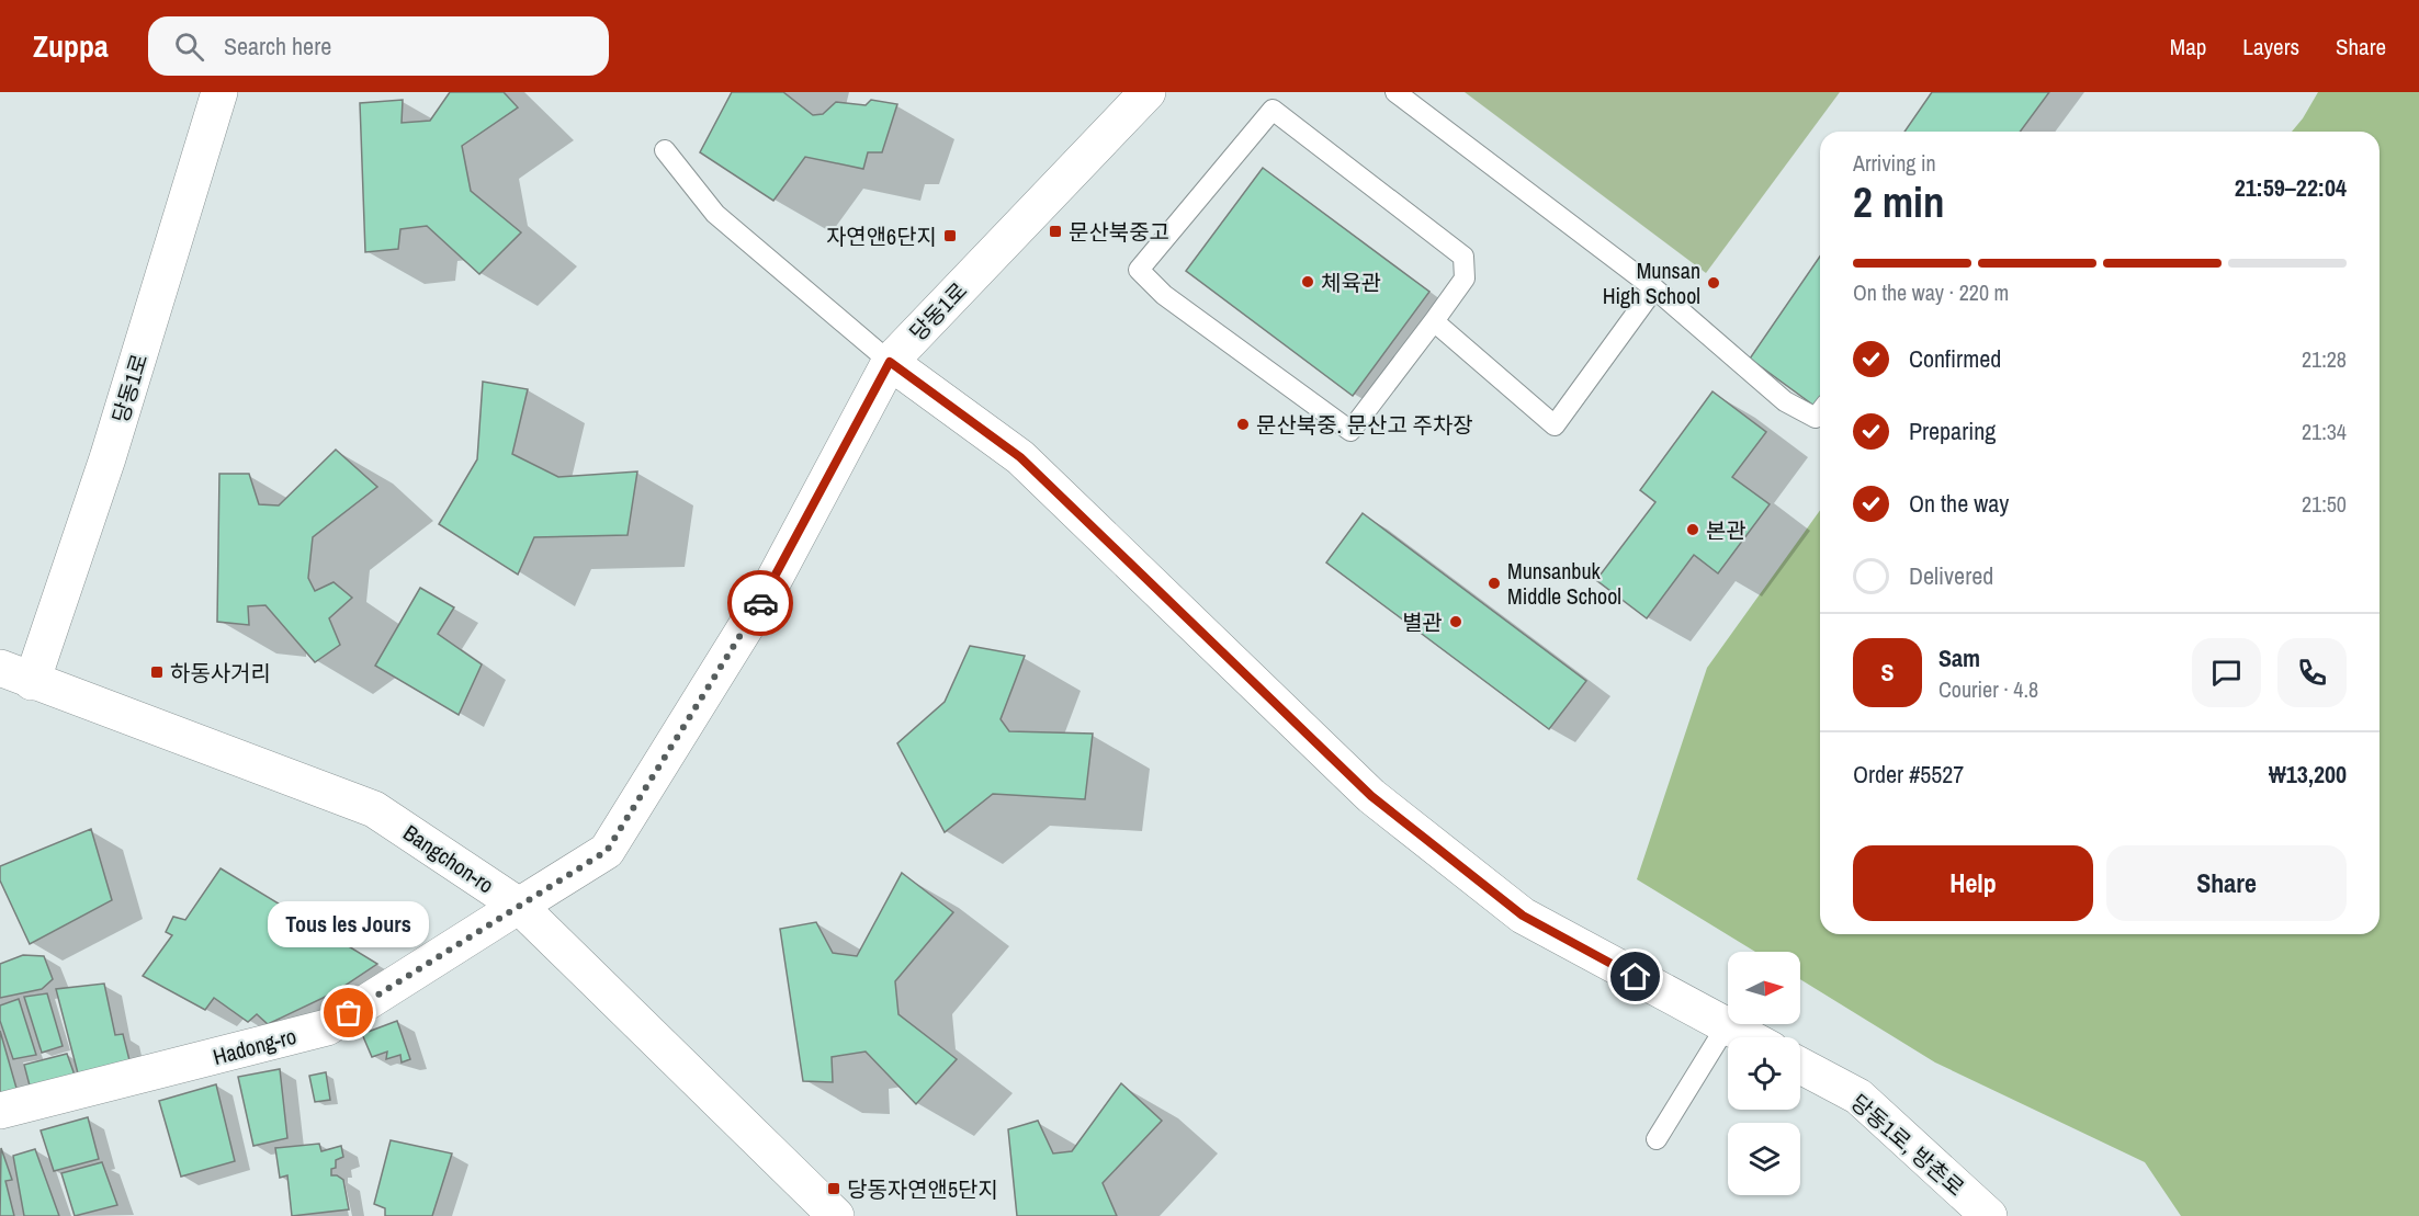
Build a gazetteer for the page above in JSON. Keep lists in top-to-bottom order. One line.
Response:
{"streets":{"street":["당동1로","Bangchon-ro","Hadong-ro","당동1로, 방촌로"]},"crossings":[["당동1로","Bangchon-ro"],["당동1로","Hadong-ro"],["Bangchon-ro","Hadong-ro"]],"places":{"transit":["문산북중고","자연앤6단지","하동사거리","당동자연앤5단지"],"other":["체육관","Munsan High School","문산북중. 문산고 주차장","본관","Munsanbuk Middle School","별관","Tous les Jours"]},"north":"right","page":{"header":"Zuppa","search":"Search here","nav":["Map","Layers","Share"],"heading":["2 min","Arriving in","21:59–22:04"],"panel":["Sam","Courier · 4.8","Order #5527","₩13,200"],"bar":"On the way · 220 m","list":[["Confirmed","21:28"],["Preparing","21:34"],["On the way","21:50"],"Delivered"],"round":"S","buttons":["Help","Share"],"bubble":"Tous les Jours"}}
